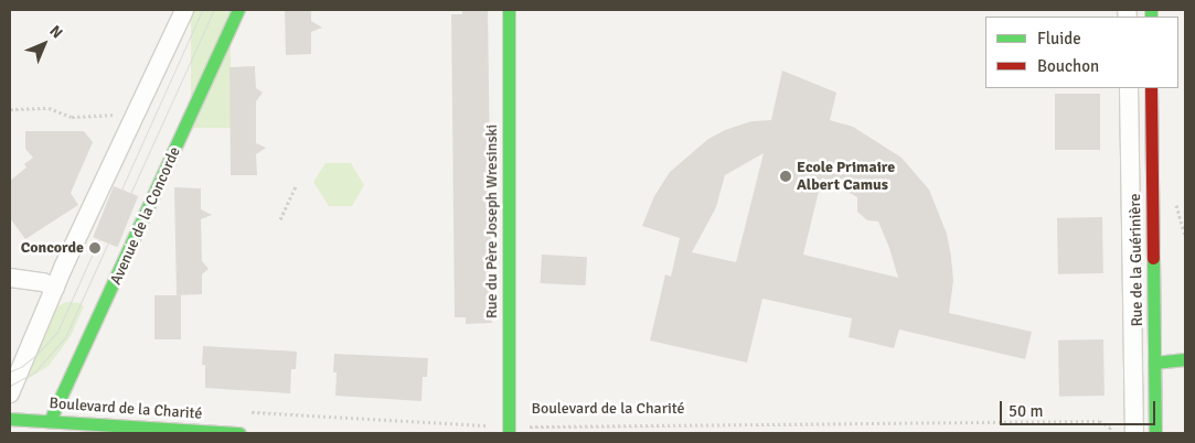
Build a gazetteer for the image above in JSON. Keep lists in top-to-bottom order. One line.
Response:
{"streets":{"street":["Avenue de la Concorde","Rue du Père Joseph Wresinski","Rue de la Guérinière","Boulevard de la Charité"]},"crossings":[["Avenue de la Concorde","Boulevard de la Charité"],["Rue du Père Joseph Wresinski","Boulevard de la Charité"]],"places":["Ecole Primaire Albert Camus","Concorde"],"legend":["Fluide","Bouchon"],"scale_bar":"50 m","north":"top right"}
